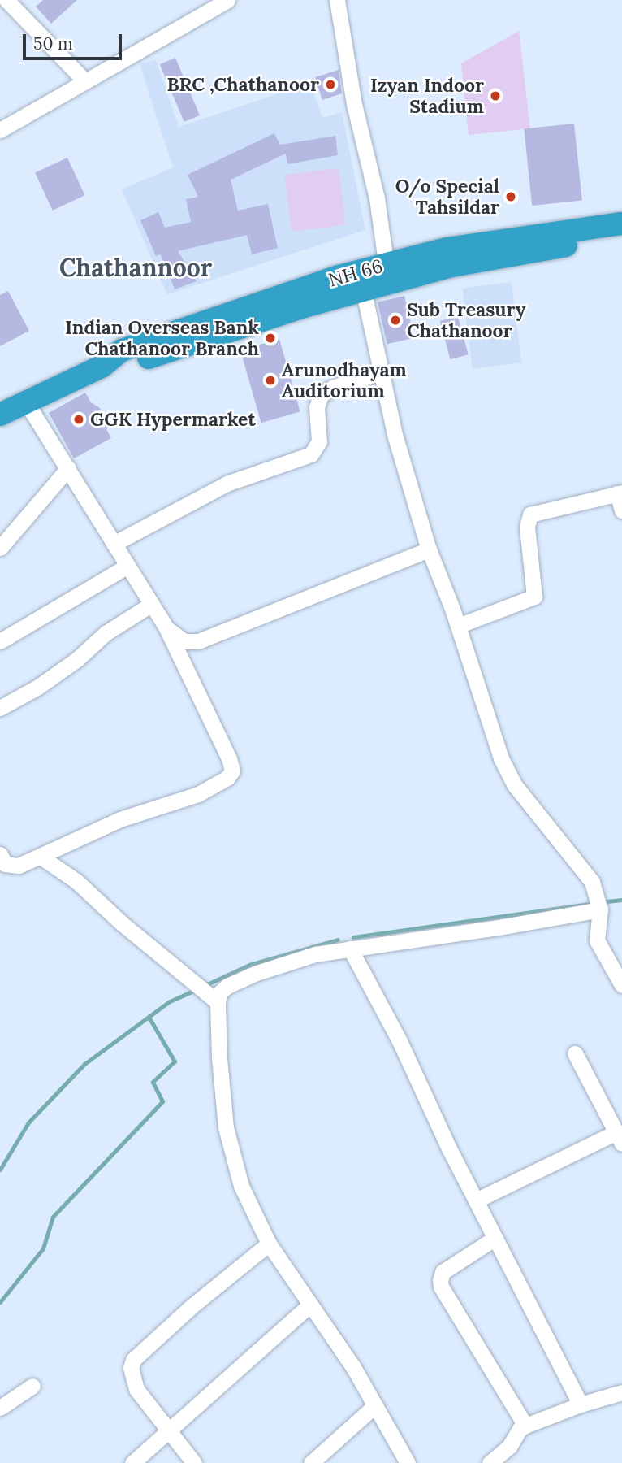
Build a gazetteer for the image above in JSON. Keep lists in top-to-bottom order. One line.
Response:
{"streets":{"highway":["NH 66"]},"districts":["Chathannoor"],"places":["BRC ,Chathanoor","Izyan Indoor Stadium","O/o Special Tahsildar","Sub Treasury Chathanoor","Indian Overseas Bank Chathanoor Branch","Arunodhayam Auditorium","GGK Hypermarket"],"scale_bar":"50 m"}
